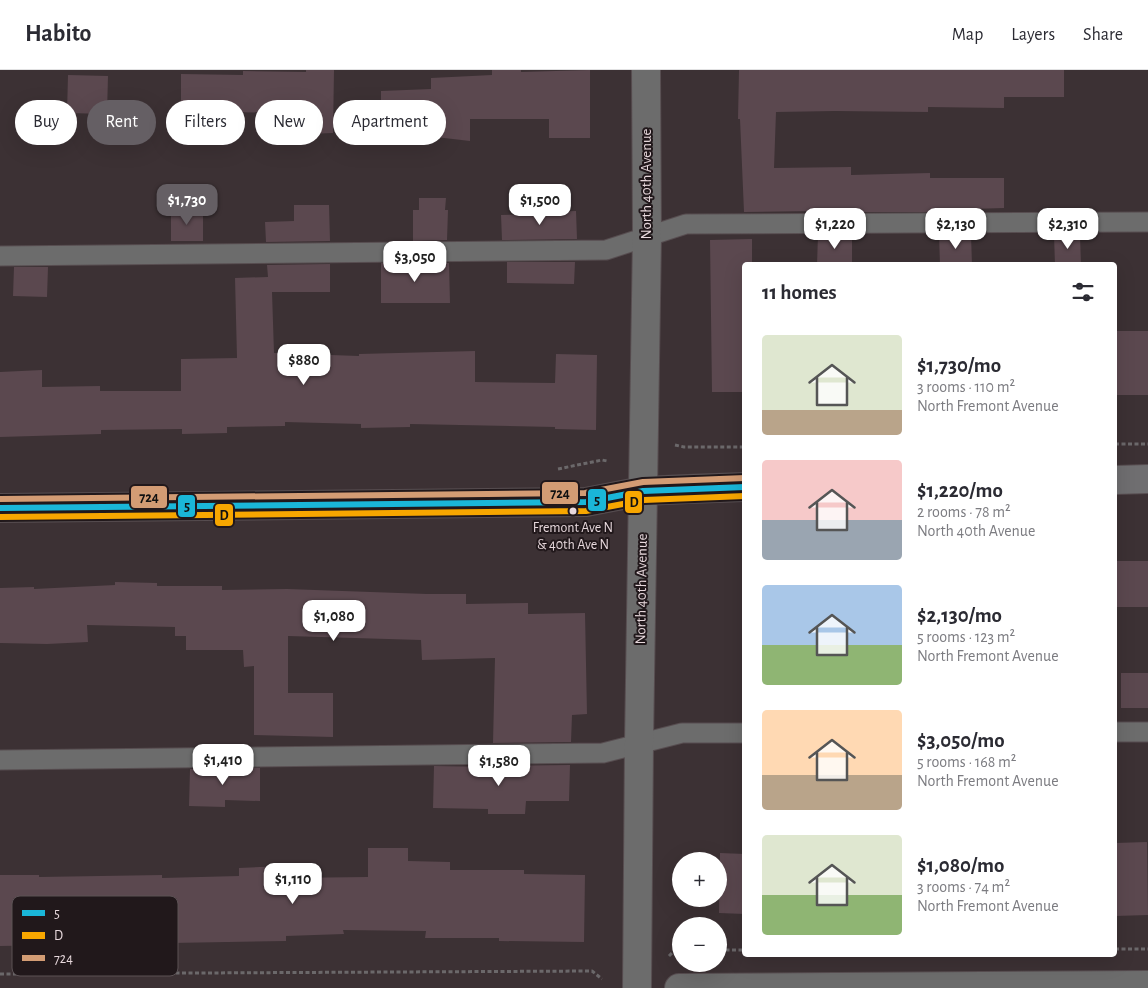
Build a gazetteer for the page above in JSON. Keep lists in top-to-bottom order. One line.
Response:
{"streets":{"street":["North 40th Avenue"]},"places":["Fremont Ave N & 40th Ave N"],"lines":["transit line 724","transit line 5","transit line D"],"legend":["5","D","724"],"page":{"header":"Habito","nav":["Map","Layers","Share"],"chip":["Buy","Rent","Filters","New","Apartment"],"price":["$1,730","$1,500","$1,220","$2,130","$2,310","$3,050","$880","$1,080","$1,410","$1,580","$1,110"],"heading":"11 homes","list":[{"name":"$1,730/mo","note":"3 rooms · 110 m² · North Fremont Avenue"},{"name":"$1,220/mo","note":"2 rooms · 78 m² · North 40th Avenue"},{"name":"$2,130/mo","note":"5 rooms · 123 m² · North Fremont Avenue"},{"name":"$3,050/mo","note":"5 rooms · 168 m² · North Fremont Avenue"},{"name":"$1,080/mo","note":"3 rooms · 74 m² · North Fremont Avenue"}],"map_buttons":["+","−"]}}
